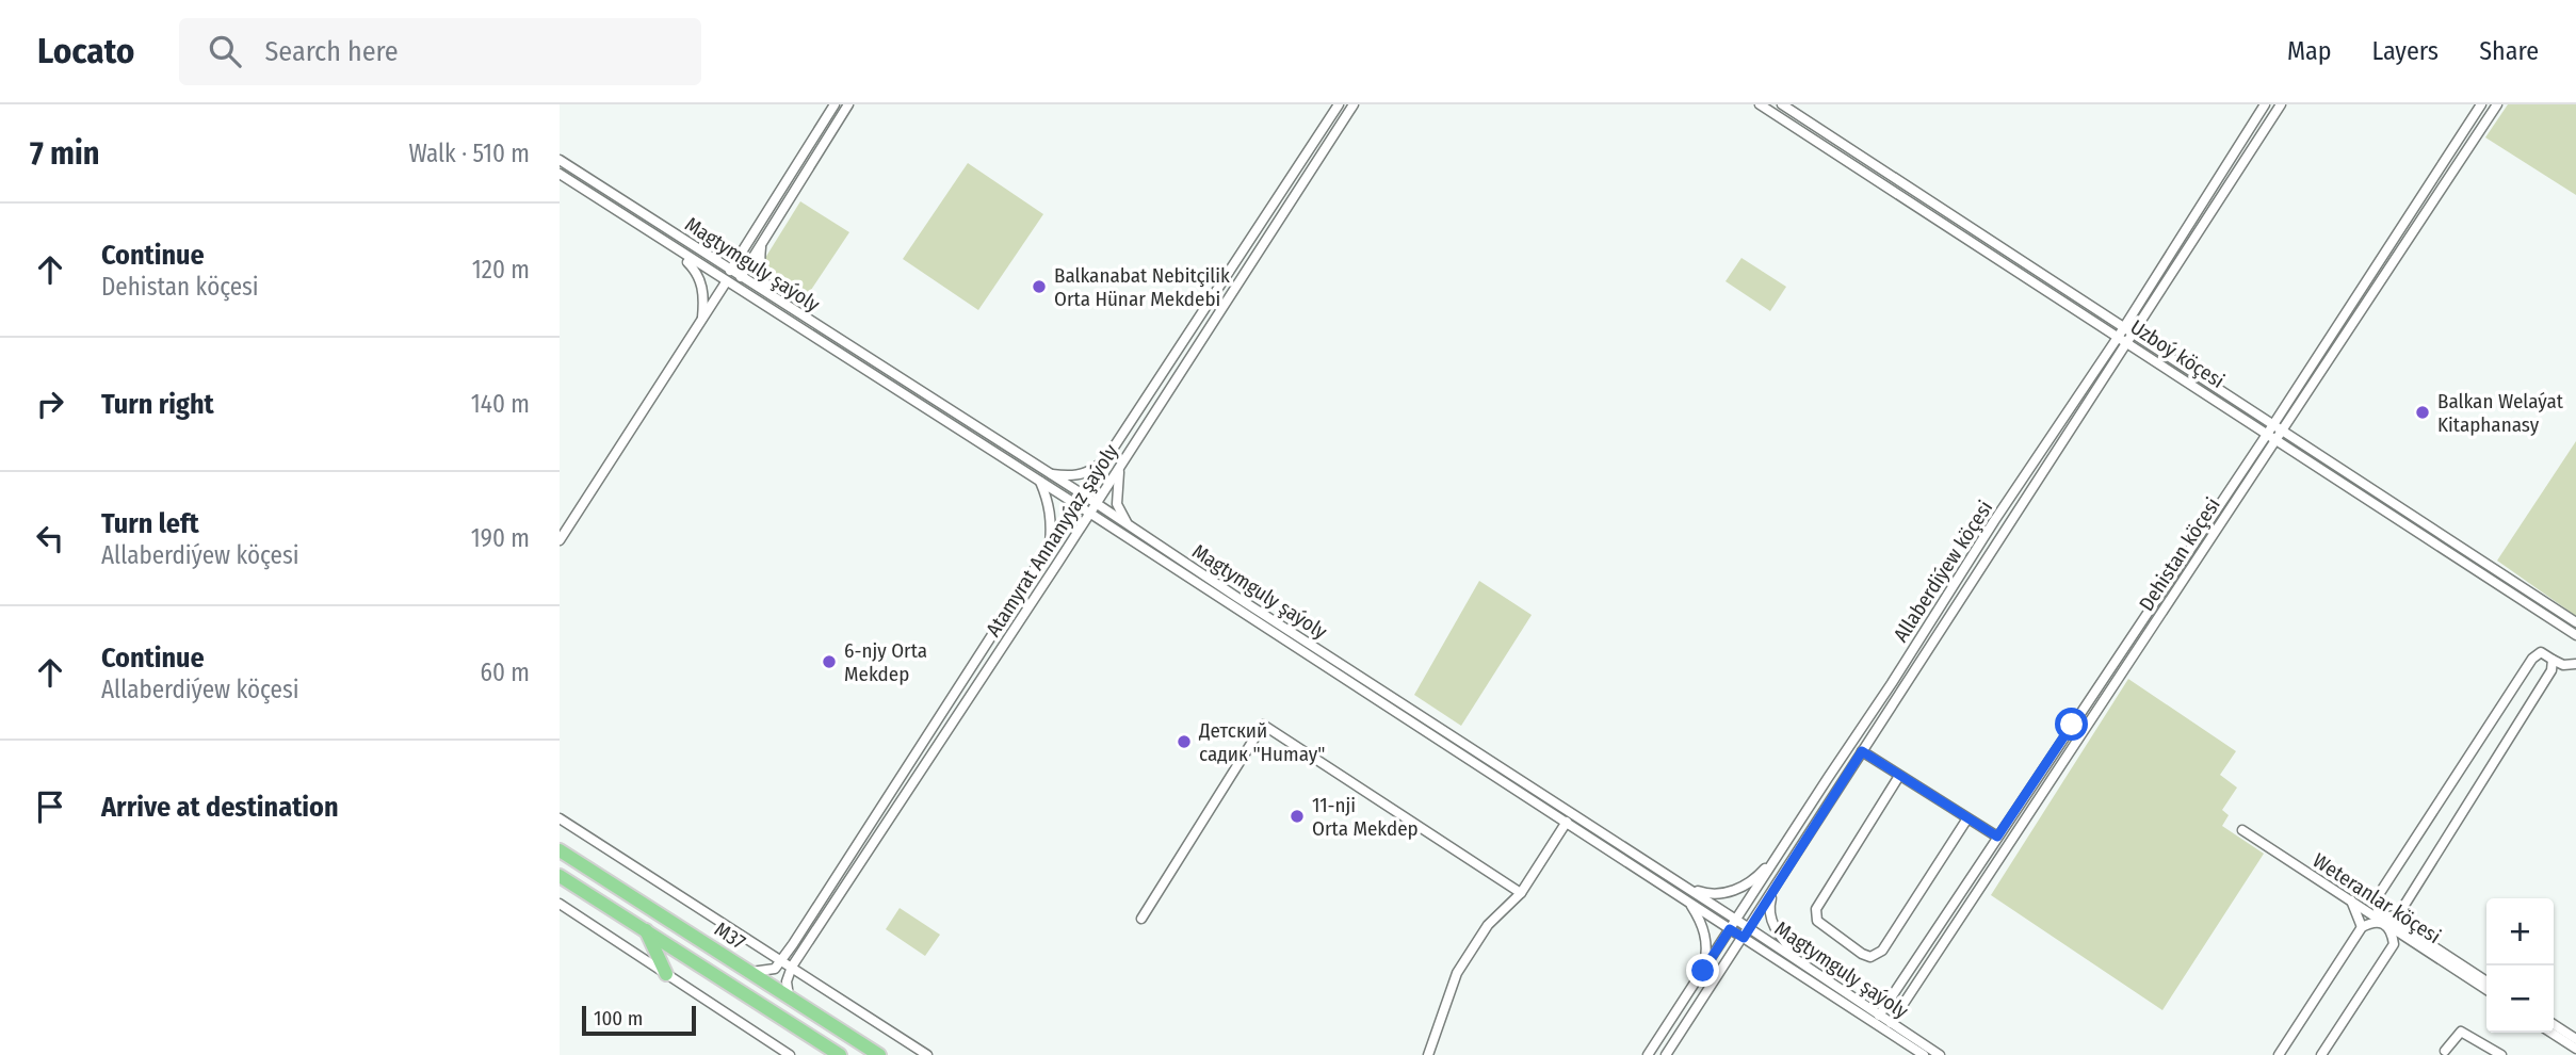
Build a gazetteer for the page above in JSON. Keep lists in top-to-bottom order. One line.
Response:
{"streets":{"highway":["M37"],"street":["Magtymguly şaýoly","Uzboý köçesi","Atamyrat Annanyýaz şaýoly","Dehistan köçesi","Allaberdiýew köçesi","Weteranlar köçesi"]},"crossings":[["Magtymguly şaýoly","Atamyrat Annanyýaz şaýoly"],["Magtymguly şaýoly","Dehistan köçesi"],["Magtymguly şaýoly","Allaberdiýew köçesi"],["Uzboý köçesi","Dehistan köçesi"],["Uzboý köçesi","Allaberdiýew köçesi"],["Atamyrat Annanyýaz şaýoly","M37"]],"places":["Balkanabat Nebitçilik Orta Hünar Mekdebi","Balkan Welaýat Kitaphanasy","6-njy Orta Mekdep","Детский садик \"Humay\"","11-nji Orta Mekdep"],"scale_bar":"100 m","page":{"header":"Locato","search":"Search here","nav":["Map","Layers","Share"],"heading":["7 min","Walk · 510 m"],"list":[["Continue","Dehistan köçesi","120 m"],["Turn right","140 m"],["Turn left","Allaberdiýew köçesi","190 m"],["Continue","Allaberdiýew köçesi","60 m"],"Arrive at destination"],"map_buttons":["+","−"],"scale":"100 m"}}
